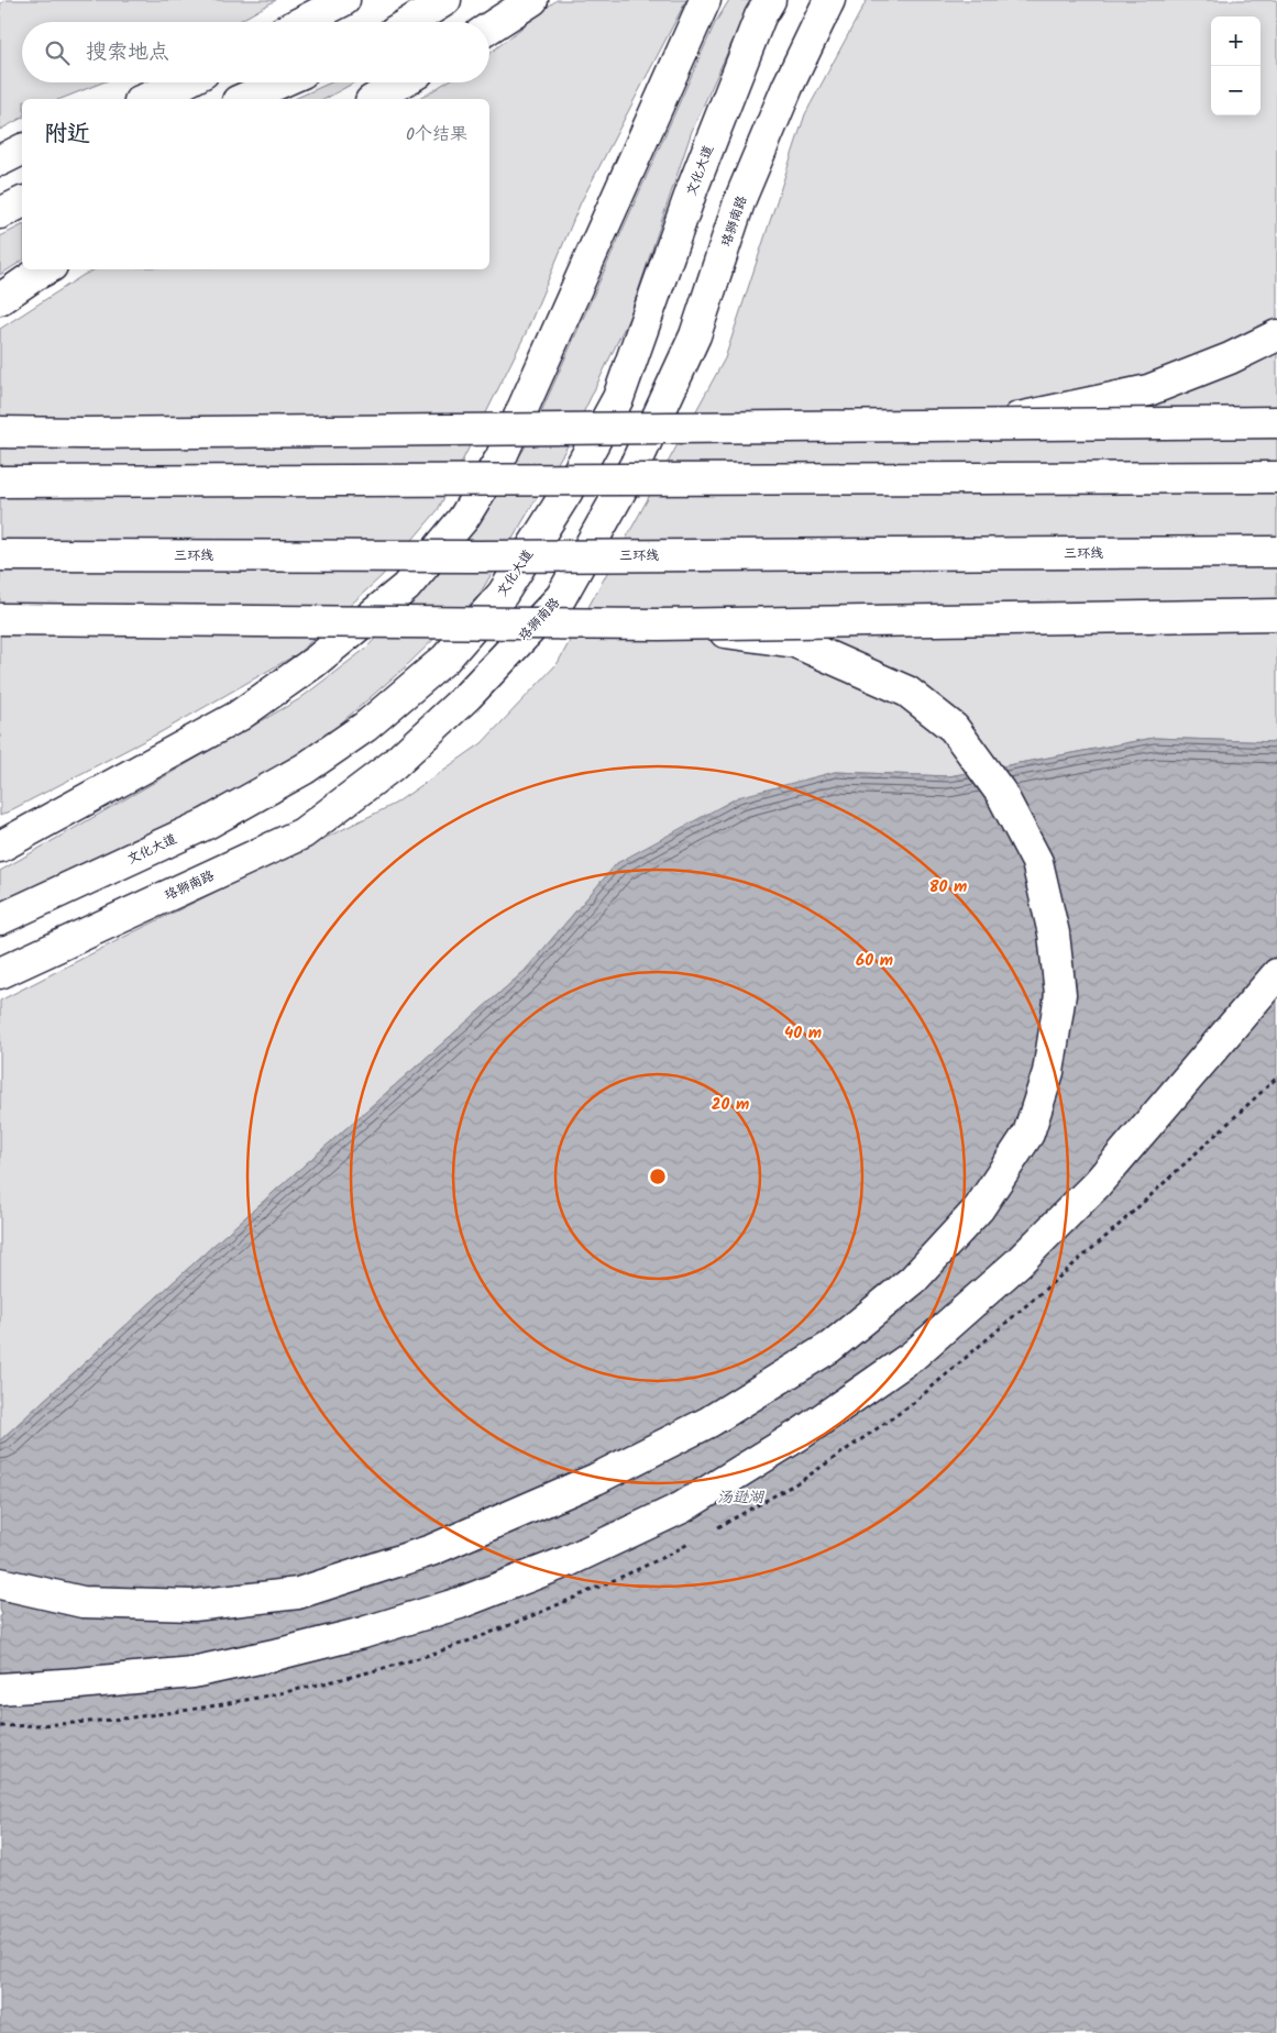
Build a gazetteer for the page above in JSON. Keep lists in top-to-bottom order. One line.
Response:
{"streets":{"main road":["文化大道","珞狮南路","三环线"]},"water":["汤逊湖"],"page":{"map_buttons":["+","−"],"search":"搜索地点","heading":["附近","0个结果"]},"rings":["80 m","60 m","40 m","20 m"]}
